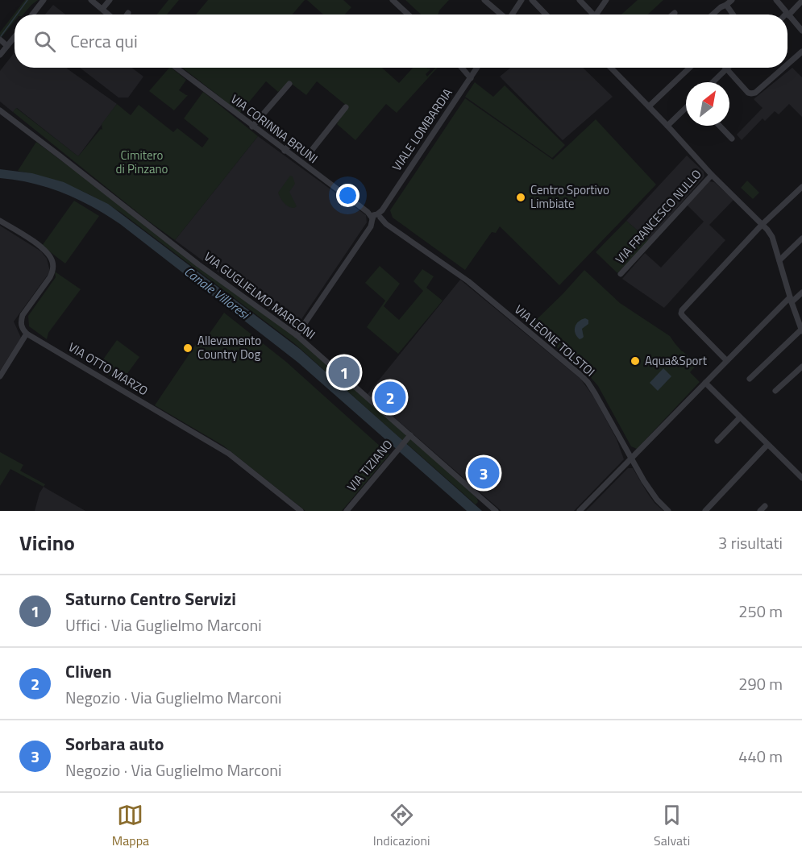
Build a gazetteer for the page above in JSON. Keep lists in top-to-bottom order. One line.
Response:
{"streets":{"street":["VIA CORINNA BRUNI","VIALE LOMBARDIA","VIA FRANCESCO NULLO","VIA GUGLIELMO MARCONI","VIA LEONE TOLSTOI","VIA OTTO MARZO","VIA TIZIANO"]},"crossings":[["VIA CORINNA BRUNI","VIALE LOMBARDIA"],["VIA CORINNA BRUNI","VIA LEONE TOLSTOI"],["VIALE LOMBARDIA","VIA GUGLIELMO MARCONI"],["VIALE LOMBARDIA","VIA LEONE TOLSTOI"],["VIA GUGLIELMO MARCONI","VIA TIZIANO"]],"water":["Canale Villoresi"],"parks":["Cimitero di Pinzano"],"places":["Centro Sportivo Limbiate","Allevamento Country Dog","Aqua&Sport"],"north":"top right","page":{"search":"Cerca qui","pins":["1","2","3"],"heading":["Vicino","3 risultati"],"list":[{"mark":"1","name":"Saturno Centro Servizi","note":"Uffici · Via Guglielmo Marconi","value":"250 m"},{"mark":"2","name":"Cliven","note":"Negozio · Via Guglielmo Marconi","value":"290 m"},{"mark":"3","name":"Sorbara auto","note":"Negozio · Via Guglielmo Marconi","value":"440 m"}],"nav":["Mappa","Indicazioni","Salvati"]}}
